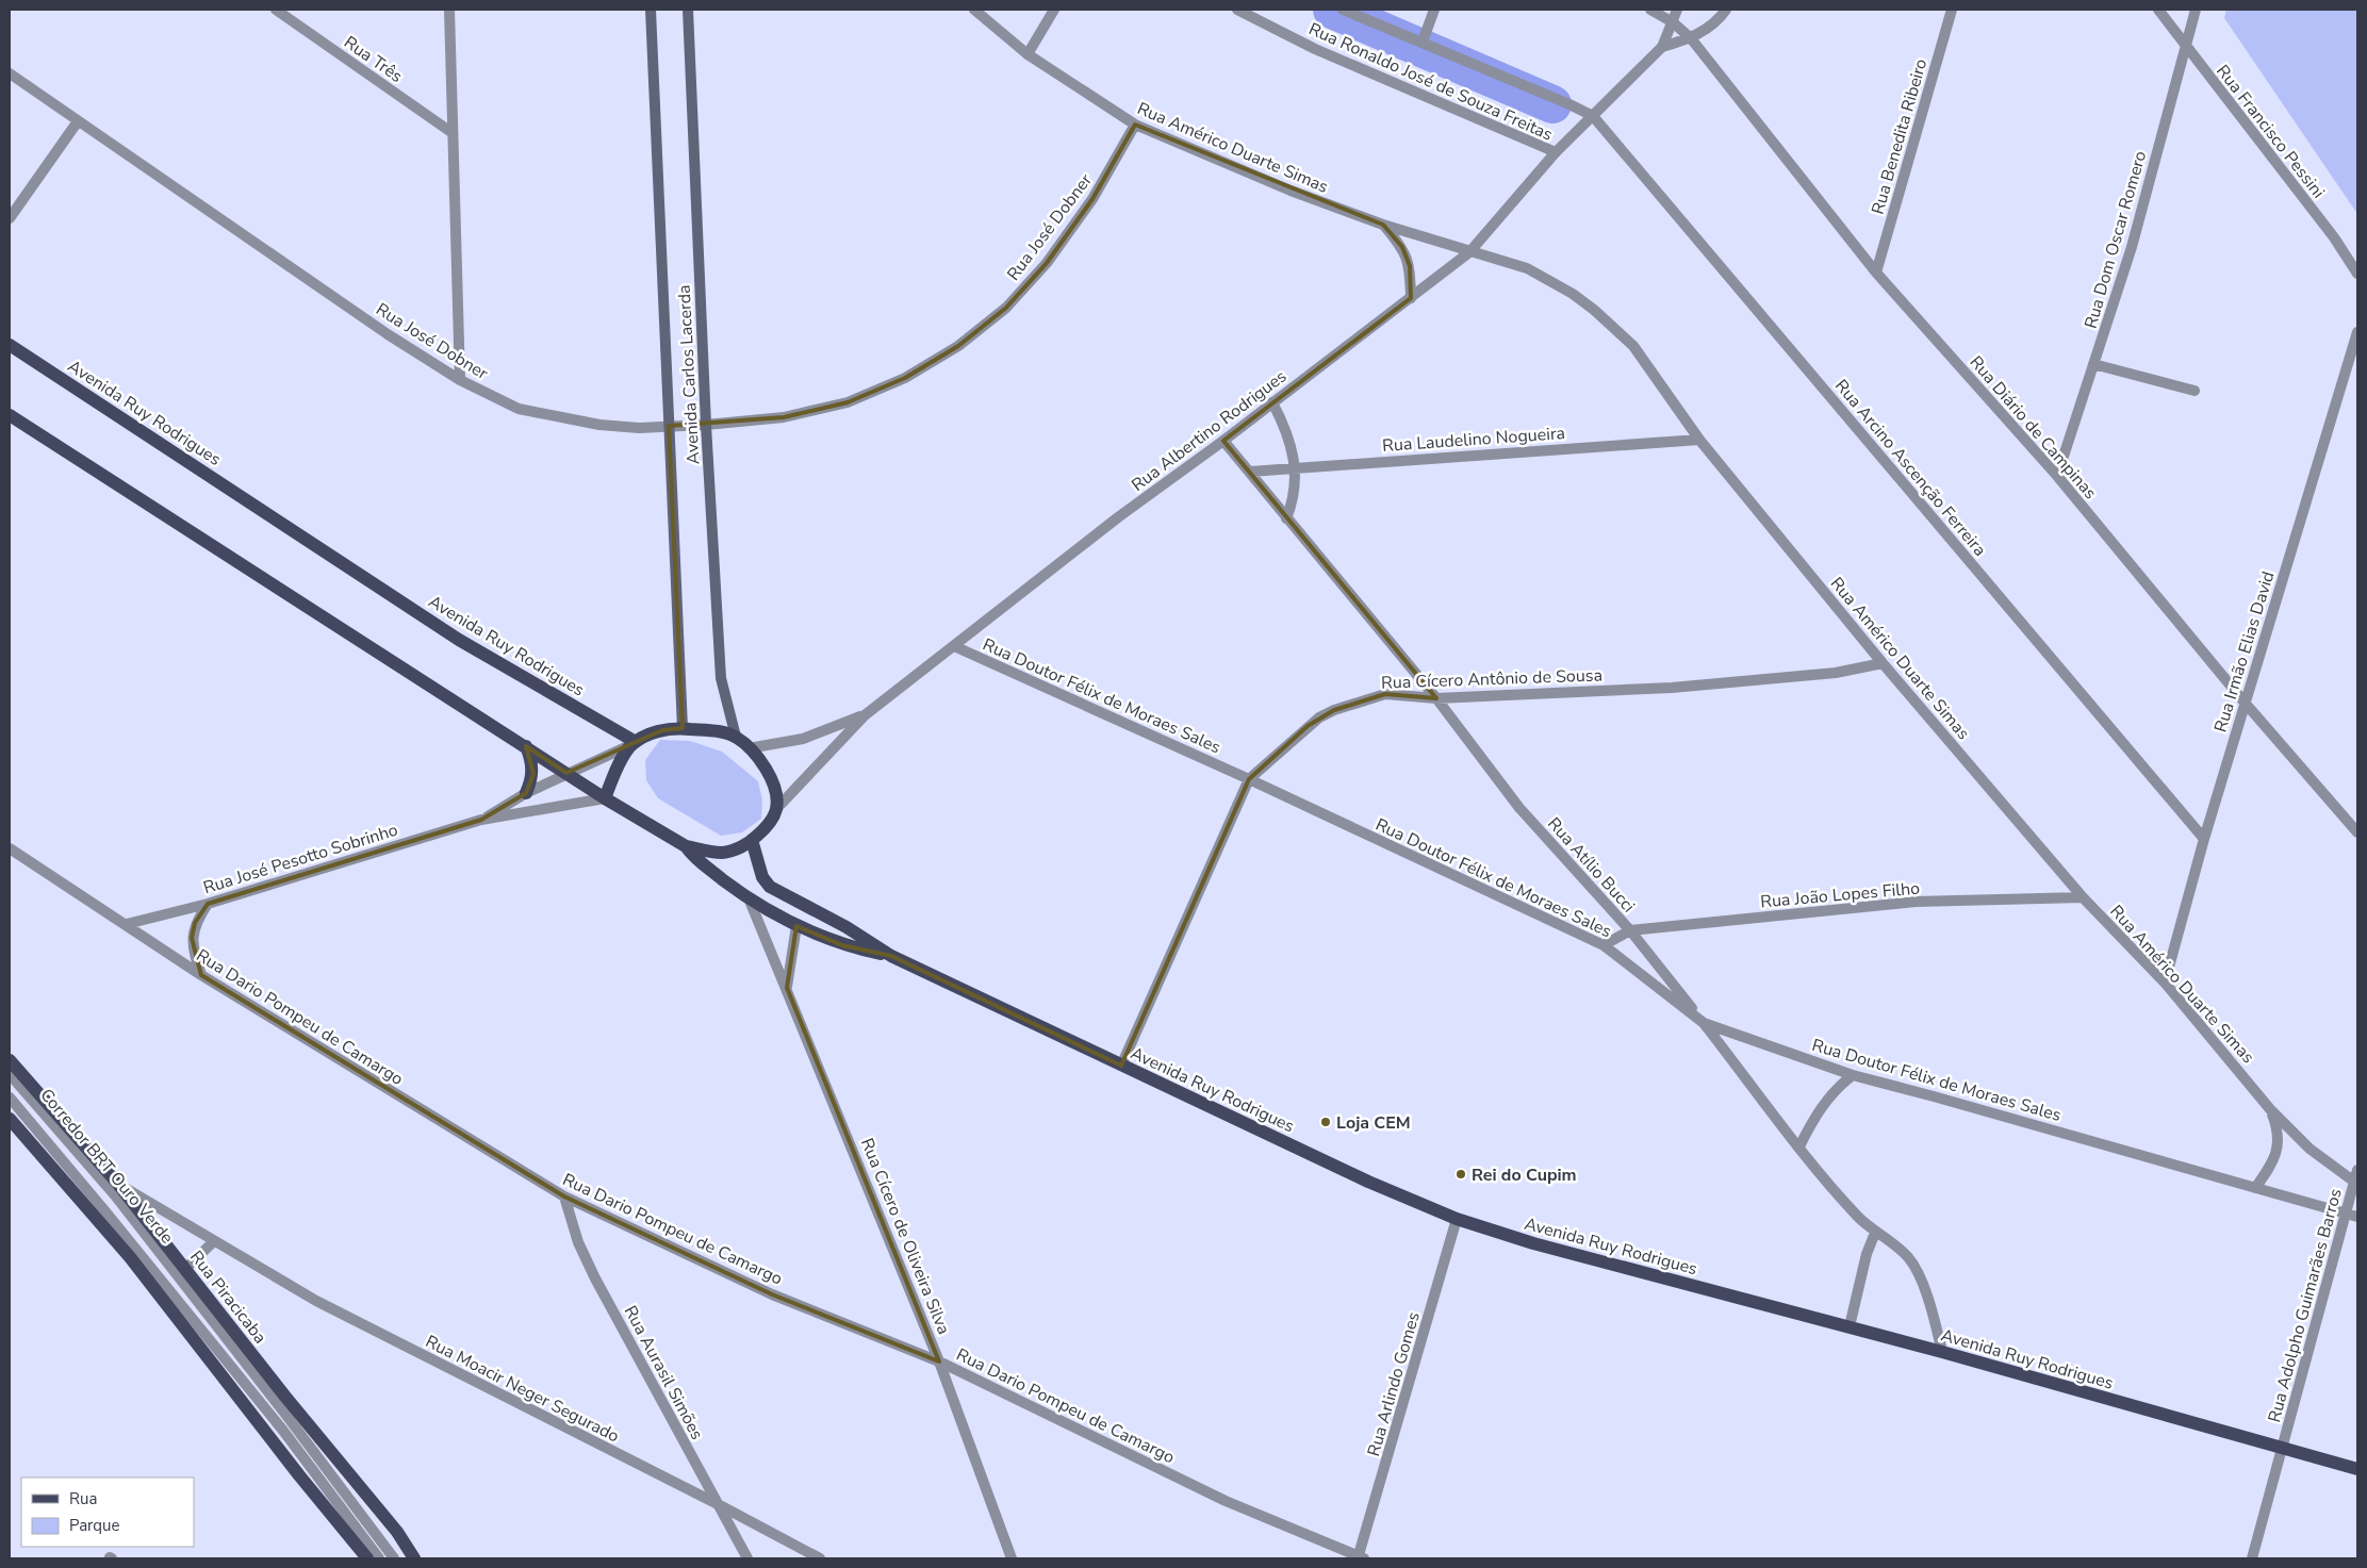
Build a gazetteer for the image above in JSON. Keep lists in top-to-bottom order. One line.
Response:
{"streets":{"main road":["Avenida Carlos Lacerda","Avenida Ruy Rodrigues","Rua Piracicaba"],"street":["Rua Três","Rua Ronaldo José de Souza Freitas","Rua Francisco Pessini","Rua Benedita Ribeiro","Rua Américo Duarte Simas","Rua José Dobner","Rua Dom Oscar Romero","Rua Diário de Campinas","Rua Albertino Rodrigues","Rua Laudelino Nogueira","Rua Arcino Ascenção Ferreira","Rua Irmão Elias David","Rua Cícero Antônio de Sousa","Rua Doutor Félix de Moraes Sales","Rua José Pesotto Sobrinho","Rua Atílio Bucci","Rua João Lopes Filho","Rua Dario Pompeu de Camargo","Corredor BRT Ouro Verde","Rua Cícero de Oliveira Silva","Rua Adolpho Guimarães Barros","Rua Aurasil Simões","Rua Arlindo Gomes","Rua Moacir Neger Segurado"]},"crossings":[["Rua Ronaldo José de Souza Freitas","Rua Albertino Rodrigues"],["Rua Francisco Pessini","Rua Dom Oscar Romero"],["Rua Benedita Ribeiro","Rua Diário de Campinas"],["Rua Américo Duarte Simas","Rua José Dobner"],["Rua Américo Duarte Simas","Rua Albertino Rodrigues"],["Rua Américo Duarte Simas","Rua Laudelino Nogueira"],["Rua Américo Duarte Simas","Rua Irmão Elias David"],["Rua Américo Duarte Simas","Rua Cícero Antônio de Sousa"],["Rua Américo Duarte Simas","Rua João Lopes Filho"],["Rua Américo Duarte Simas","Rua Adolpho Guimarães Barros"],["Rua José Dobner","Avenida Carlos Lacerda"],["Rua Dom Oscar Romero","Rua Diário de Campinas"],["Avenida Carlos Lacerda","Avenida Ruy Rodrigues"],["Avenida Carlos Lacerda","Rua Albertino Rodrigues"],["Avenida Carlos Lacerda","Rua José Pesotto Sobrinho"],["Avenida Ruy Rodrigues","Rua Albertino Rodrigues"],["Avenida Ruy Rodrigues","Rua Cícero Antônio de Sousa"],["Avenida Ruy Rodrigues","Rua José Pesotto Sobrinho"],["Avenida Ruy Rodrigues","Rua Atílio Bucci"],["Avenida Ruy Rodrigues","Rua Cícero de Oliveira Silva"],["Avenida Ruy Rodrigues","Rua Adolpho Guimarães Barros"],["Avenida Ruy Rodrigues","Rua Arlindo Gomes"],["Rua Diário de Campinas","Rua Irmão Elias David"],["Rua Albertino Rodrigues","Rua Arcino Ascenção Ferreira"],["Rua Albertino Rodrigues","Rua Doutor Félix de Moraes Sales"],["Rua Albertino Rodrigues","Rua José Pesotto Sobrinho"],["Rua Albertino Rodrigues","Rua Atílio Bucci"],["Rua Laudelino Nogueira","Rua Atílio Bucci"],["Rua Arcino Ascenção Ferreira","Rua Irmão Elias David"],["Rua Cícero Antônio de Sousa","Rua Doutor Félix de Moraes Sales"],["Rua Cícero Antônio de Sousa","Rua Atílio Bucci"],["Rua Doutor Félix de Moraes Sales","Rua Atílio Bucci"],["Rua Doutor Félix de Moraes Sales","Rua João Lopes Filho"],["Rua Doutor Félix de Moraes Sales","Rua Adolpho Guimarães Barros"],["Rua José Pesotto Sobrinho","Rua Dario Pompeu de Camargo"],["Rua Atílio Bucci","Rua João Lopes Filho"],["Rua Dario Pompeu de Camargo","Rua Cícero de Oliveira Silva"],["Rua Dario Pompeu de Camargo","Rua Aurasil Simões"],["Rua Dario Pompeu de Camargo","Rua Arlindo Gomes"],["Rua Piracicaba","Rua Moacir Neger Segurado"],["Rua Aurasil Simões","Rua Moacir Neger Segurado"]],"places":["Loja CEM","Rei do Cupim"],"legend":["Rua","Parque"]}
